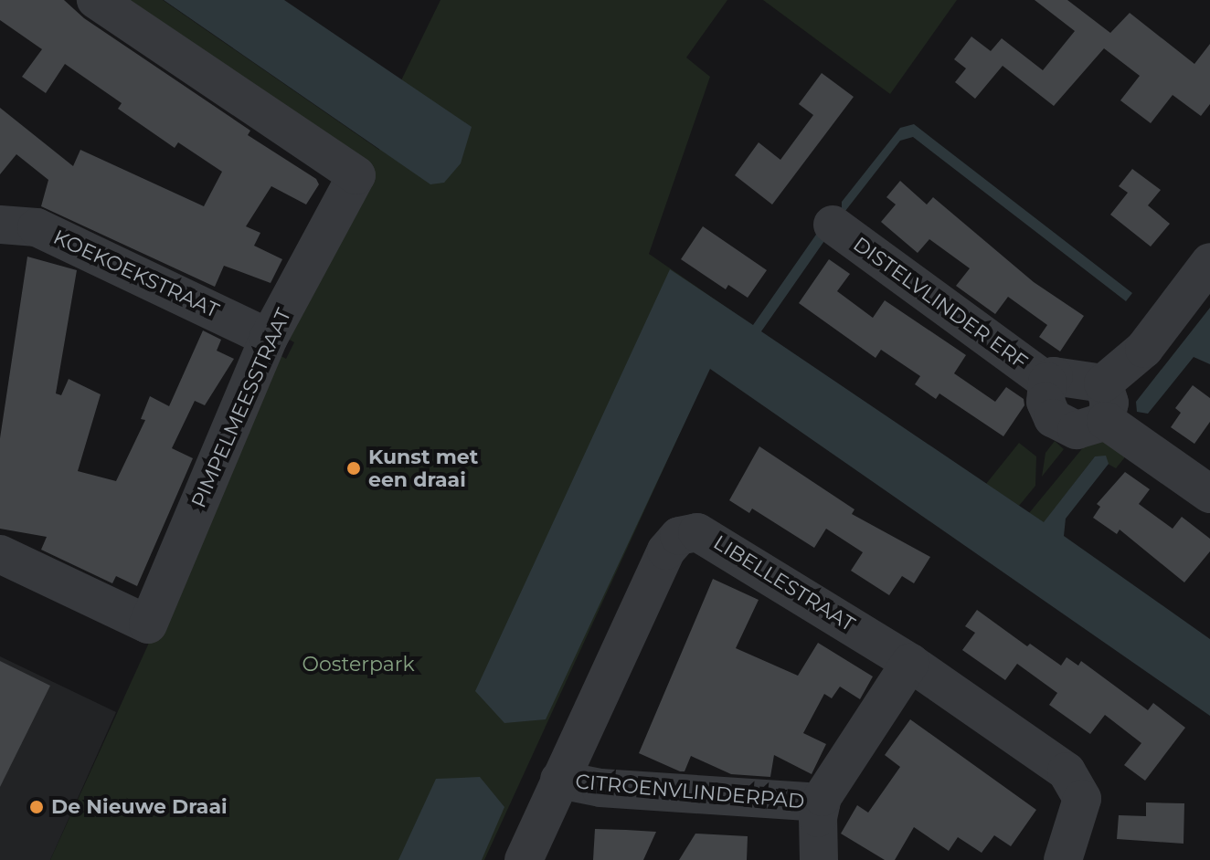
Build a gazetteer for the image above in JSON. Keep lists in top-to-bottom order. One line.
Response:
{"streets":{"street":["KOEKOEKSTRAAT","DISTELVLINDER ERF","PIMPELMEESSTRAAT","LIBELLESTRAAT","CITROENVLINDERPAD"]},"crossings":[["KOEKOEKSTRAAT","PIMPELMEESSTRAAT"],["LIBELLESTRAAT","CITROENVLINDERPAD"]],"parks":["Oosterpark"],"places":["Kunst met een draai","De Nieuwe Draai"]}
